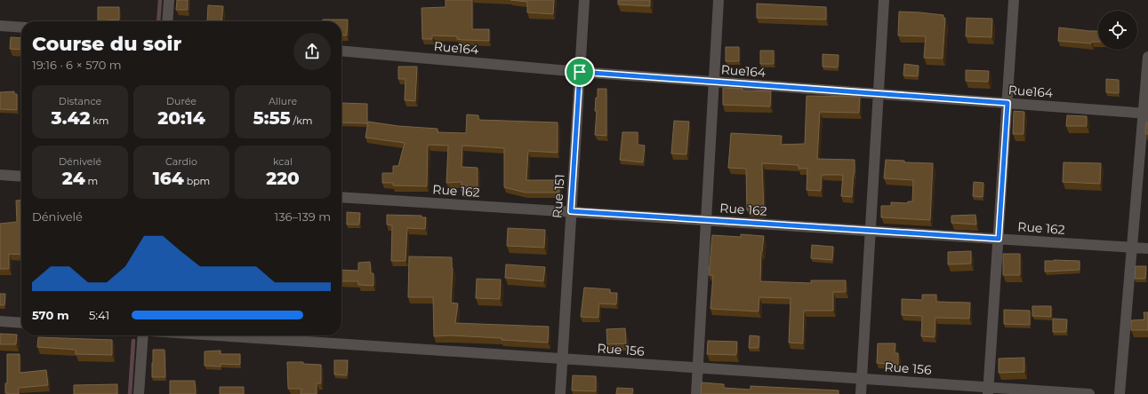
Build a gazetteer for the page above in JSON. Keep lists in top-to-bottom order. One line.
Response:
{"streets":{"street":["Rue164","Rue 162","Rue 151","Rue 156"]},"crossings":[["Rue164","Rue 151"],["Rue 162","Rue 151"],["Rue 151","Rue 156"]],"page":{"heading":["Course du soir","19:16 · 6 × 570 m"],"stats":[["Distance","3.42 km"],["Durée","20:14"],["Allure","5:55 /km"],["Dénivelé","24 m"],["Cardio","164 bpm"],["kcal","220"]],"chart":["Dénivelé","136–139 m"],"list":[{"name":"570 m","note":"5:41"}]}}
